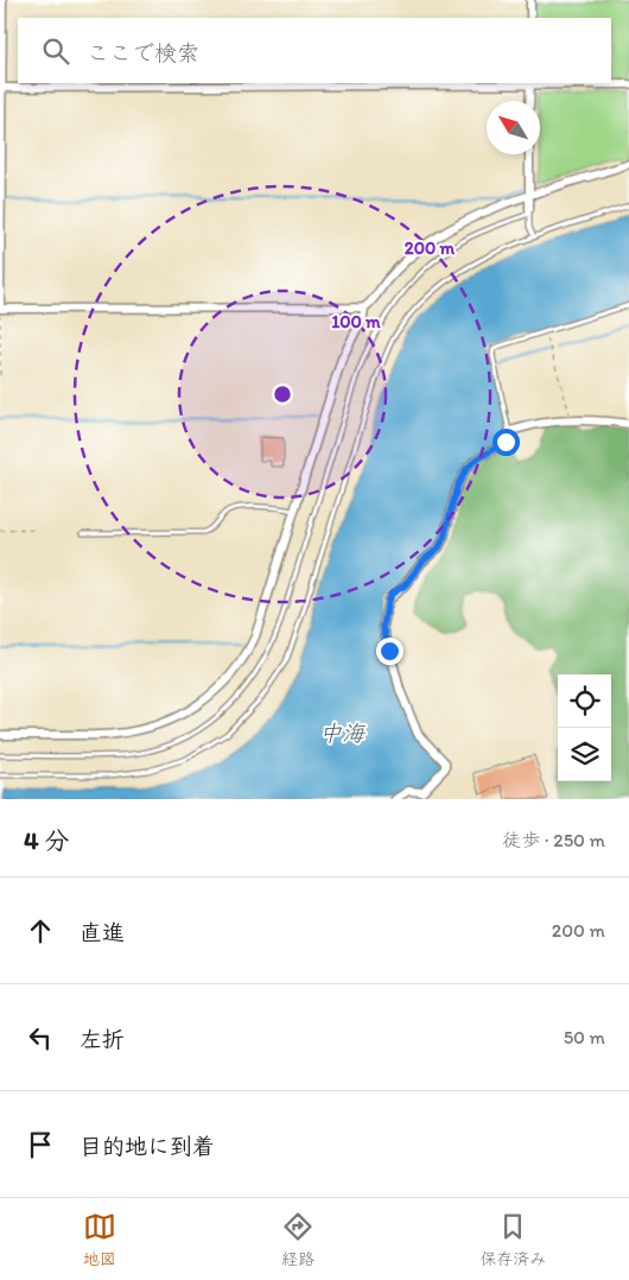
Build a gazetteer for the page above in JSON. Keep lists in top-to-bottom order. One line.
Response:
{"water":["中海"],"north":"top left","page":{"search":"ここで検索","heading":["4 分","徒歩 · 250 m"],"list":[["直進","200 m"],["左折","50 m"],"目的地に到着"],"nav":["地図","経路","保存済み"]},"rings":["200 m","100 m"]}
